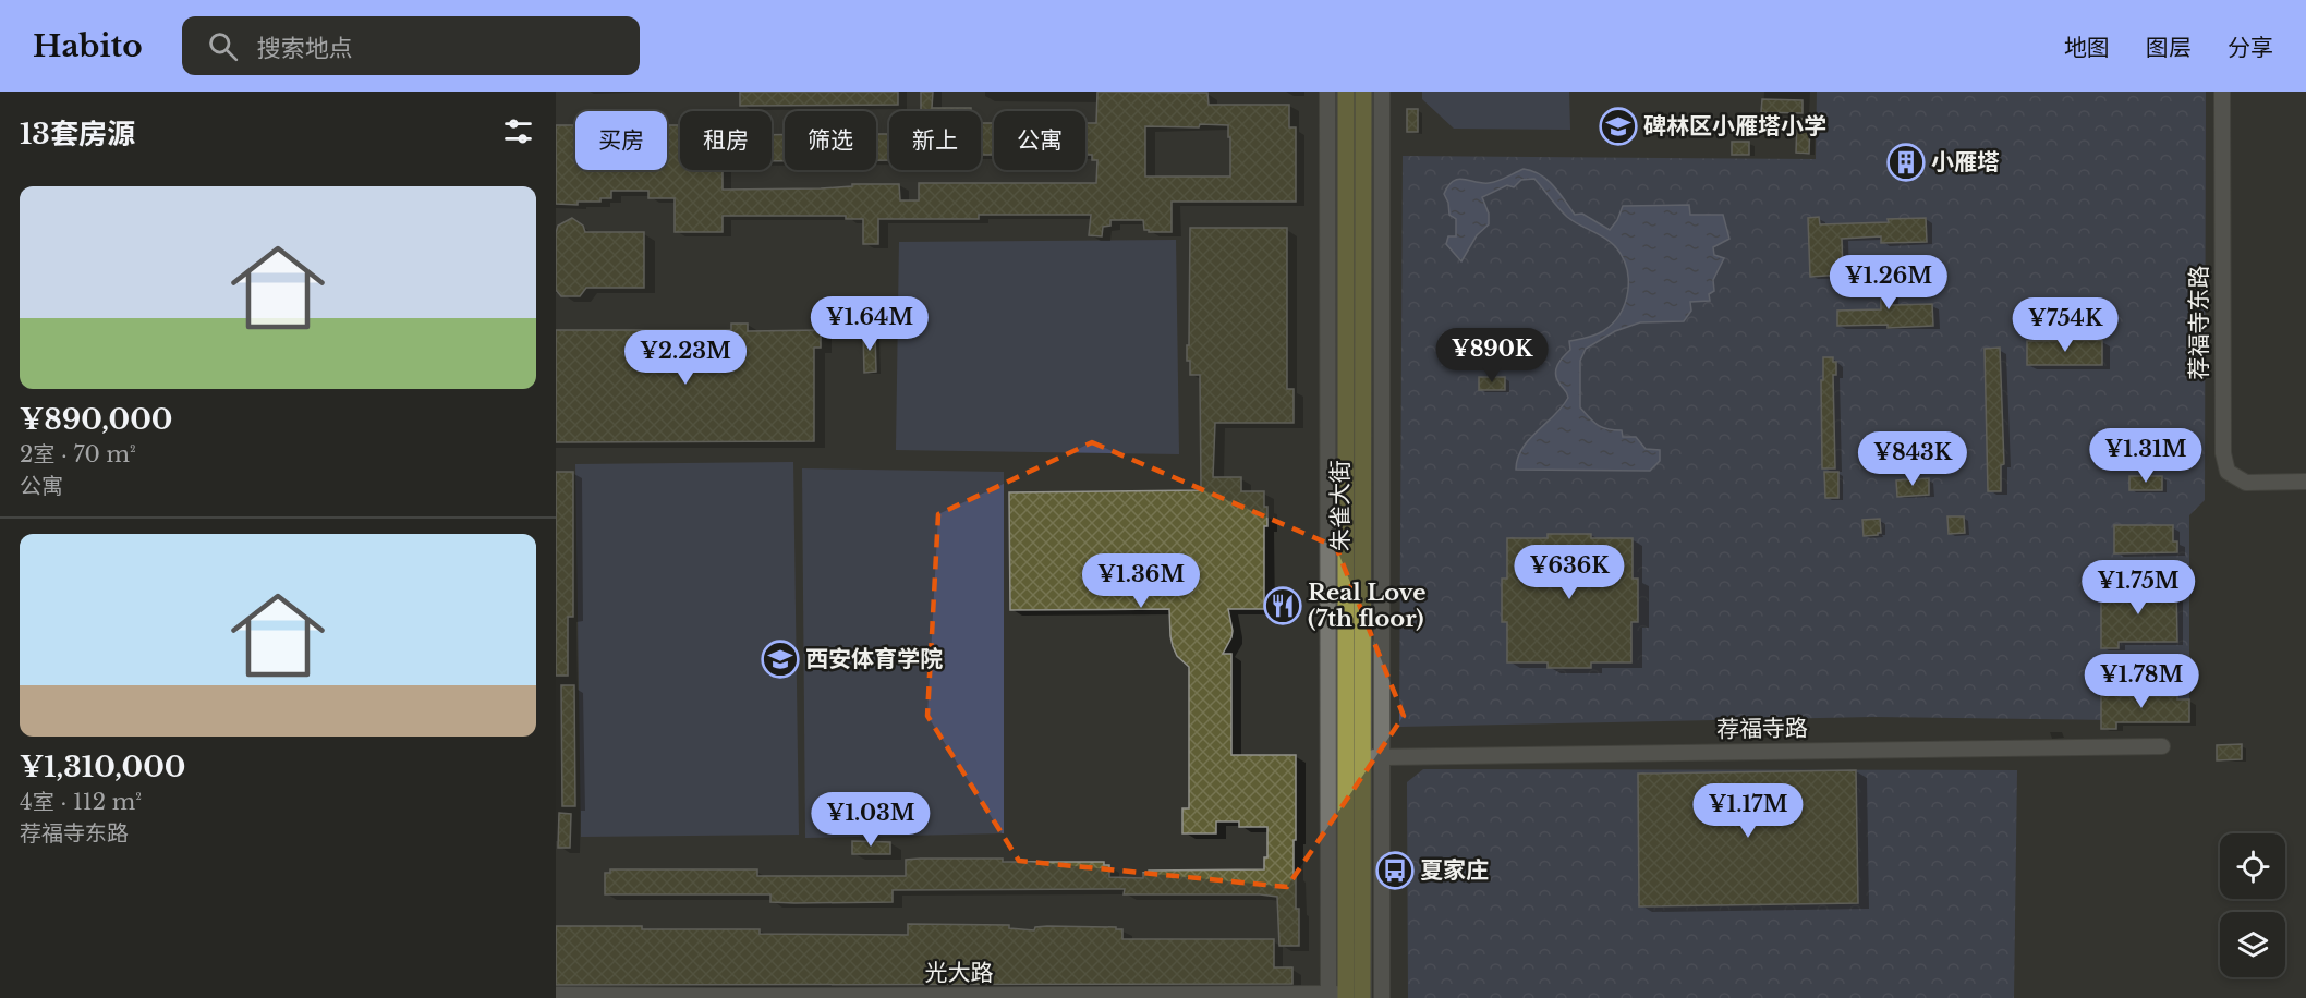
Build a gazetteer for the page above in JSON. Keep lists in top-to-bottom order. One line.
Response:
{"streets":{"main road":["朱雀大街"],"street":["荐福寺东路","荐福寺路","光大路"]},"crossings":[["朱雀大街","荐福寺路"],["朱雀大街","光大路"]],"places":{"school or university":["碑林区小雁塔小学","西安体育学院"],"building":["小雁塔"],"restaurant":["Real Love (7th floor)"],"bus stop":["夏家庄"]},"page":{"header":"Habito","search":"搜索地点","nav":["地图","图层","分享"],"heading":"13套房源","chip":["买房","租房","筛选","新上","公寓"],"list":[{"name":"¥890,000","note":"2室 · 70 m² · 公寓"},{"name":"¥1,310,000","note":"4室 · 112 m² · 荐福寺东路"}],"price":["¥1.26M","¥1.64M","¥754K","¥890K","¥2.23M","¥1.31M","¥843K","¥636K","¥1.36M","¥1.75M","¥1.78M","¥1.17M","¥1.03M"]}}
